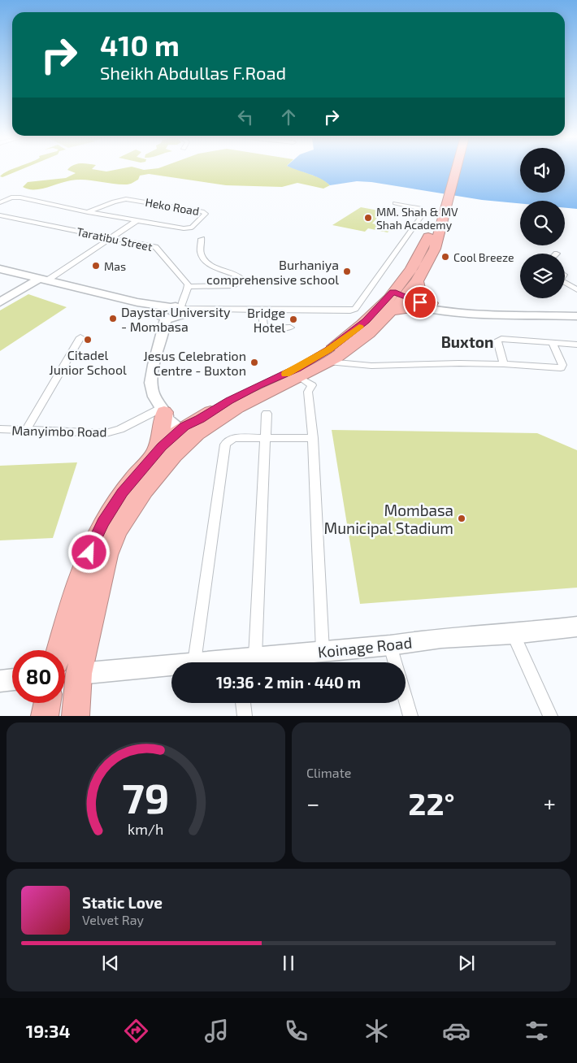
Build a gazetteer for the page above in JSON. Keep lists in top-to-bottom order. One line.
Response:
{"streets":{"main road":["Koinage Road"],"street":["Heko Road","Taratibu Street","Manyimbo Road"]},"districts":["Buxton"],"places":["MM. Shah & MV Shah Academy","Cool Breeze","Mas","Burhaniya comprehensive school","Daystar University - Mombasa","Bridge Hotel","Citadel Junior School","Jesus Celebration Centre - Buxton","Mombasa Municipal Stadium"],"page":{"turn":["410 m","Sheikh Abdullas F.Road"],"limit":"80","trip":"19:36 · 2 min · 440 m","tile":"Climate","heat":["−","22°","+"],"song":["Static Love","Velvet Ray"],"tabs":"19:34","gauge":["79","km/h"]}}
